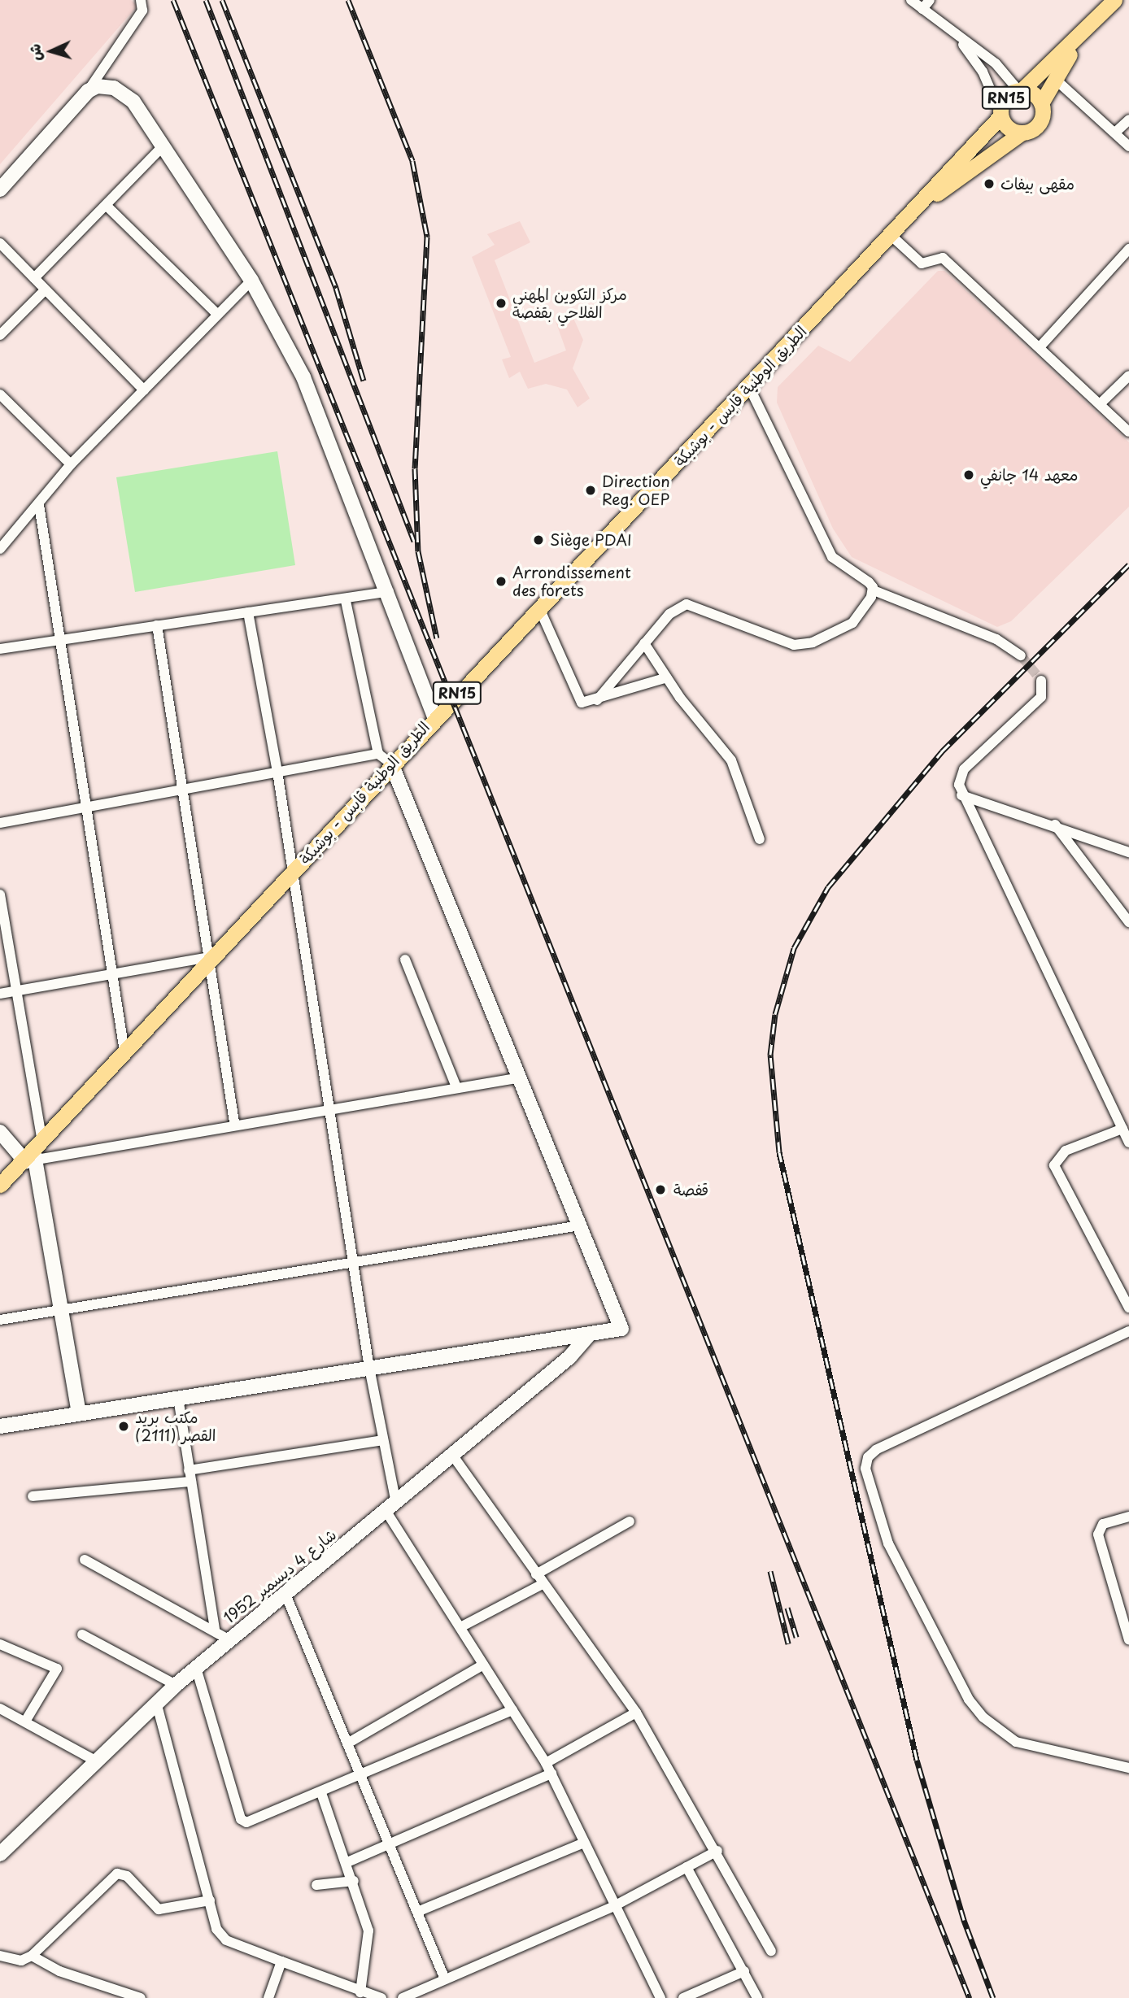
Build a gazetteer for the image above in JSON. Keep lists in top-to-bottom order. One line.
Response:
{"streets":{"main road":["RN15","الطريق الوطنية قابس - بوشبكة"],"street":["شارع 4 ديسمبر 1952"]},"crossings":[["RN15","الطريق الوطنية قابس - بوشبكة"]],"places":["مقهى بيفات","مركز التكوين المهني الفلاحي بقفصة","معهد 14 جانفي","Direction Reg. OEP","Siège PDAI","Arrondissement des forets","قفصة","مكتب بريد القصر (2111)"],"north":"left"}
